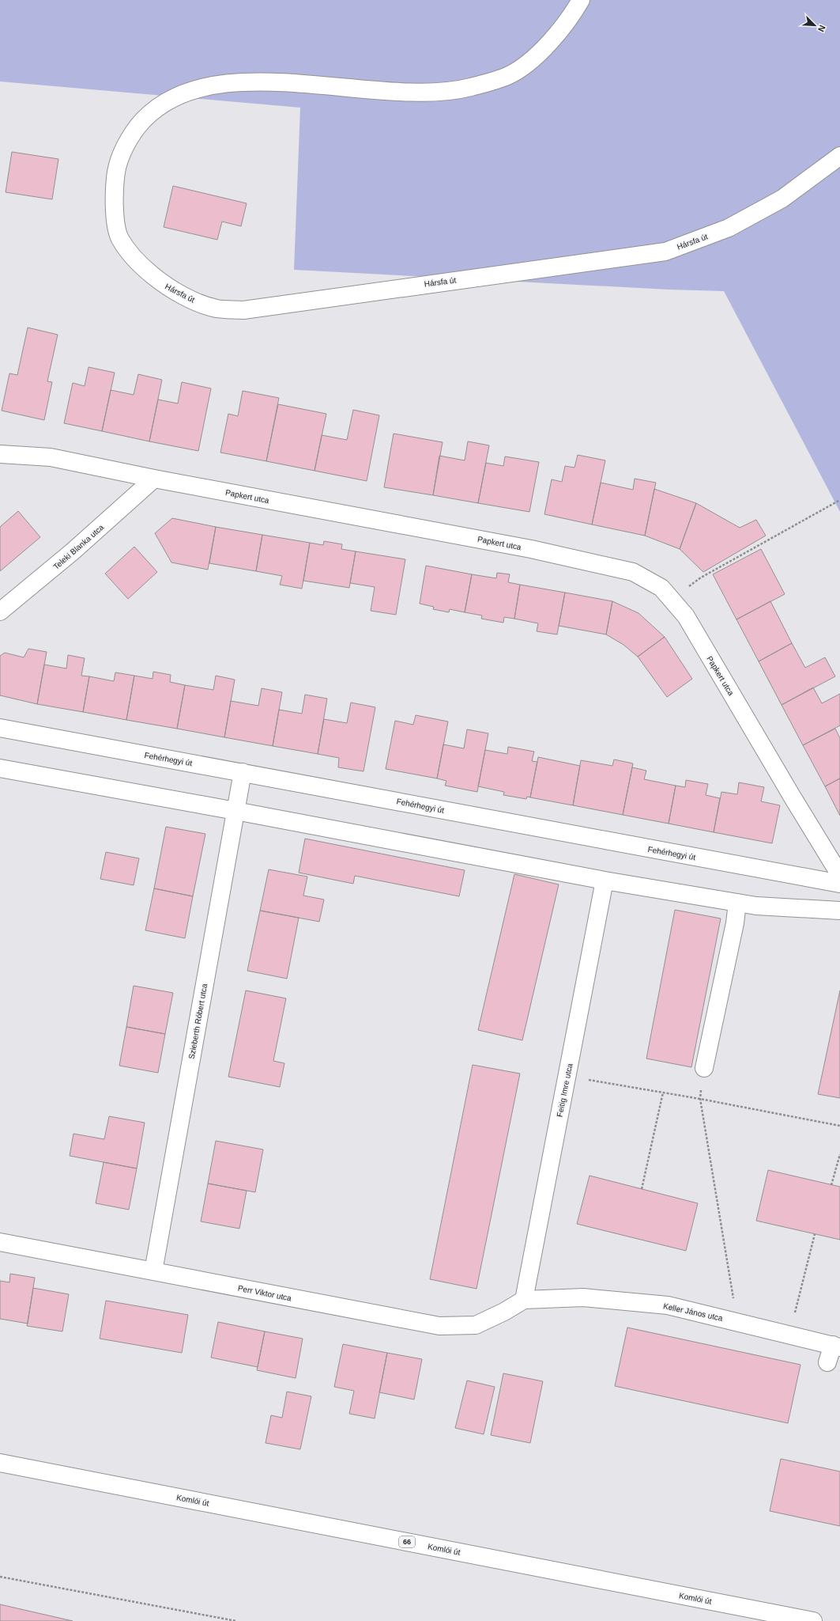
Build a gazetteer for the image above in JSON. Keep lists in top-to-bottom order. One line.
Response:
{"streets":{"street":["Hársfa út","Papkert utca","Teleki Blanka utca","Fehérhegyi út","Szieberth Róbert utca","Feitig Imre utca","Perr Viktor utca","Keller János utca","Komlói út","66"]},"crossings":[["Papkert utca","Teleki Blanka utca"],["Fehérhegyi út","Szieberth Róbert utca"],["Szieberth Róbert utca","Perr Viktor utca"],["Feitig Imre utca","Perr Viktor utca"],["Feitig Imre utca","Keller János utca"],["Perr Viktor utca","Keller János utca"]],"north":"bottom right"}
